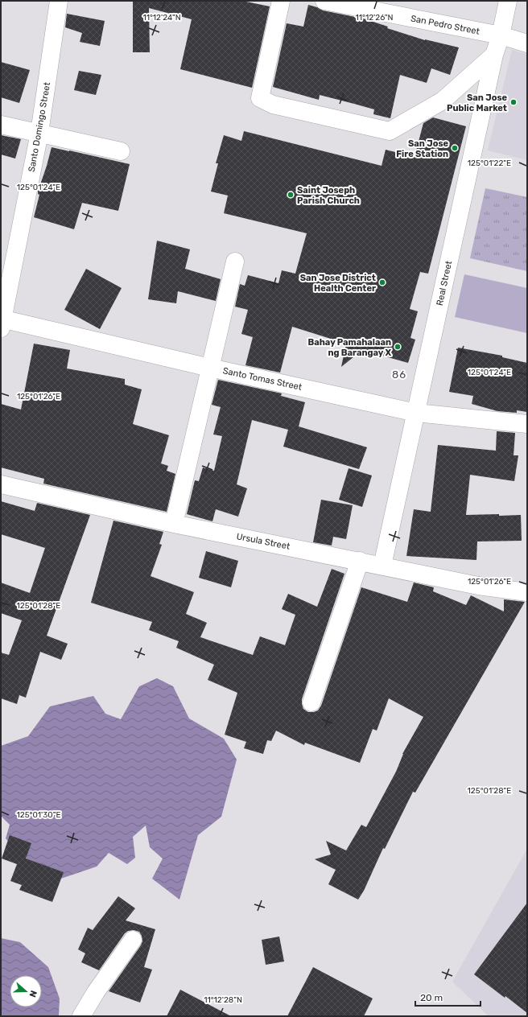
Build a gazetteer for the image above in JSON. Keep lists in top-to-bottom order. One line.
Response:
{"streets":{"street":["San Pedro Street","Santo Domingo Street","Real Street","Santo Tomas Street","Ursula Street"]},"crossings":[["San Pedro Street","Real Street"],["Santo Domingo Street","Santo Tomas Street"],["Real Street","Santo Tomas Street"],["Real Street","Ursula Street"]],"districts":["86"],"places":["San Jose Public Market","San Jose Fire Station","Saint Joseph Parish Church","San Jose District Health Center","Bahay Pamahalaan ng Barangay X"],"scale_bar":"20 m","north":"right","coordinates":["11°12'24\"N","11°12'26\"N","125°01'22\"E","125°01'24\"E","125°01'26\"E","125°01'28\"E","125°01'30\"E","11°12'28\"N"]}
